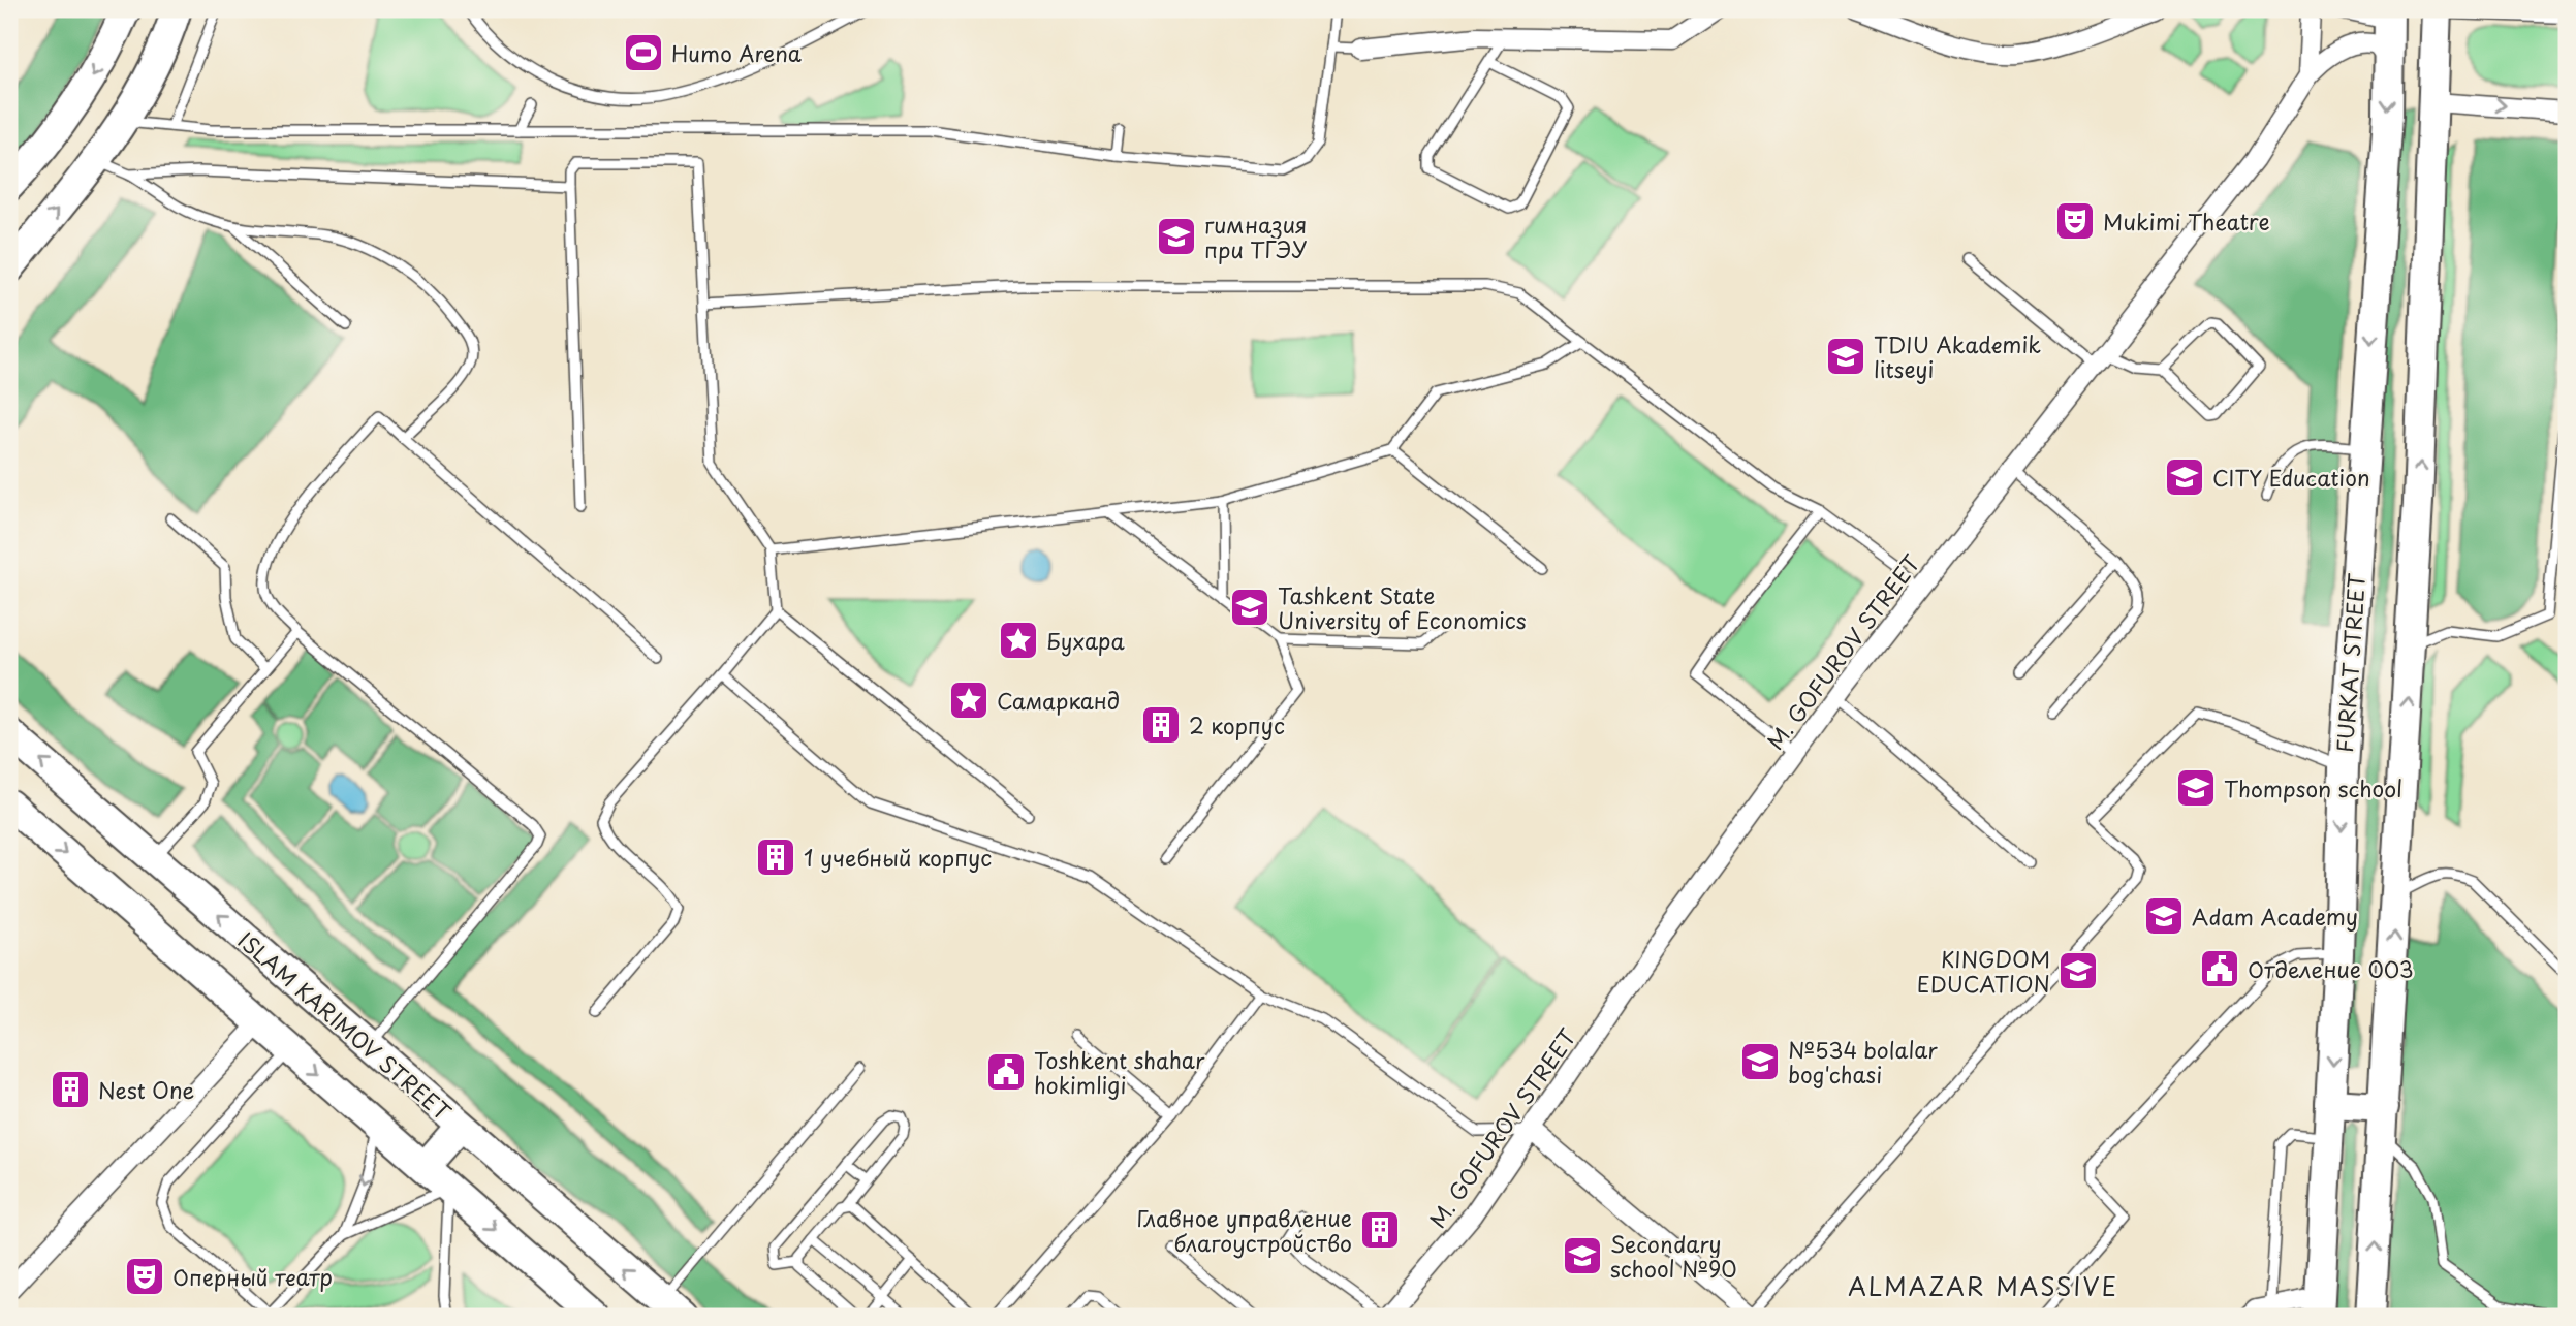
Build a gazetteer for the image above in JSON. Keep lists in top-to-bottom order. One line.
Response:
{"streets":{"main road":["FURKAT STREET","ISLAM KARIMOV STREET"],"street":["M. GOFUROV STREET"]},"districts":["ALMAZAR MASSIVE"],"places":{"sports":["Humo Arena"],"theatre":["Mukimi Theatre","Оперный театр"],"school or university":["гимназия при ТГЭУ","TDIU Akademik litseyi","CITY Education","Tashkent State University of Economics","Thompson school","Adam Academy","KINGDOM EDUCATION","№534 bolalar bog'chasi","Secondary school №90"],"place":["Бухара","Самарканд"],"building":["2 корпус","1 учебный корпус","Nest One","Главное управление благоустройство"],"public building":["Отделение 003","Toshkent shahar hokimligi"]}}
